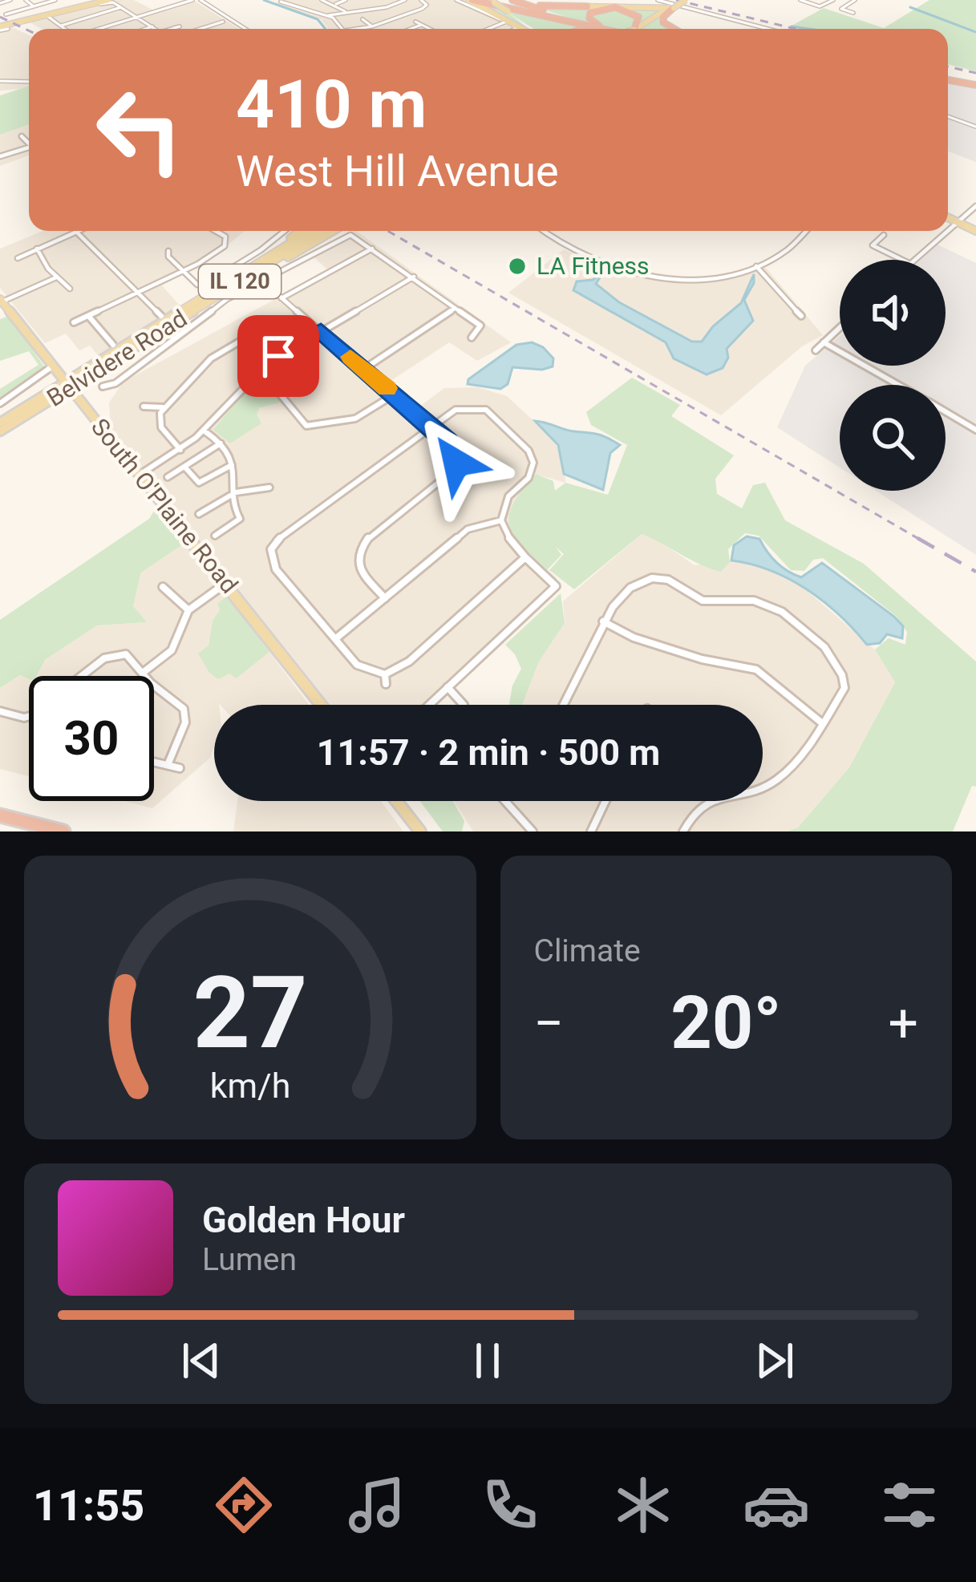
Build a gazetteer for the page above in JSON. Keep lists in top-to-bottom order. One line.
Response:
{"streets":{"main road":["IL 120","Belvidere Road","South O'Plaine Road"]},"crossings":[["Belvidere Road","South O'Plaine Road"]],"places":["LA Fitness"],"page":{"turn":["410 m","West Hill Avenue"],"limit":"30","trip":"11:57 · 2 min · 500 m","tile":"Climate","heat":["−","20°","+"],"song":["Golden Hour","Lumen"],"tabs":"11:55","gauge":["27","km/h"]}}
